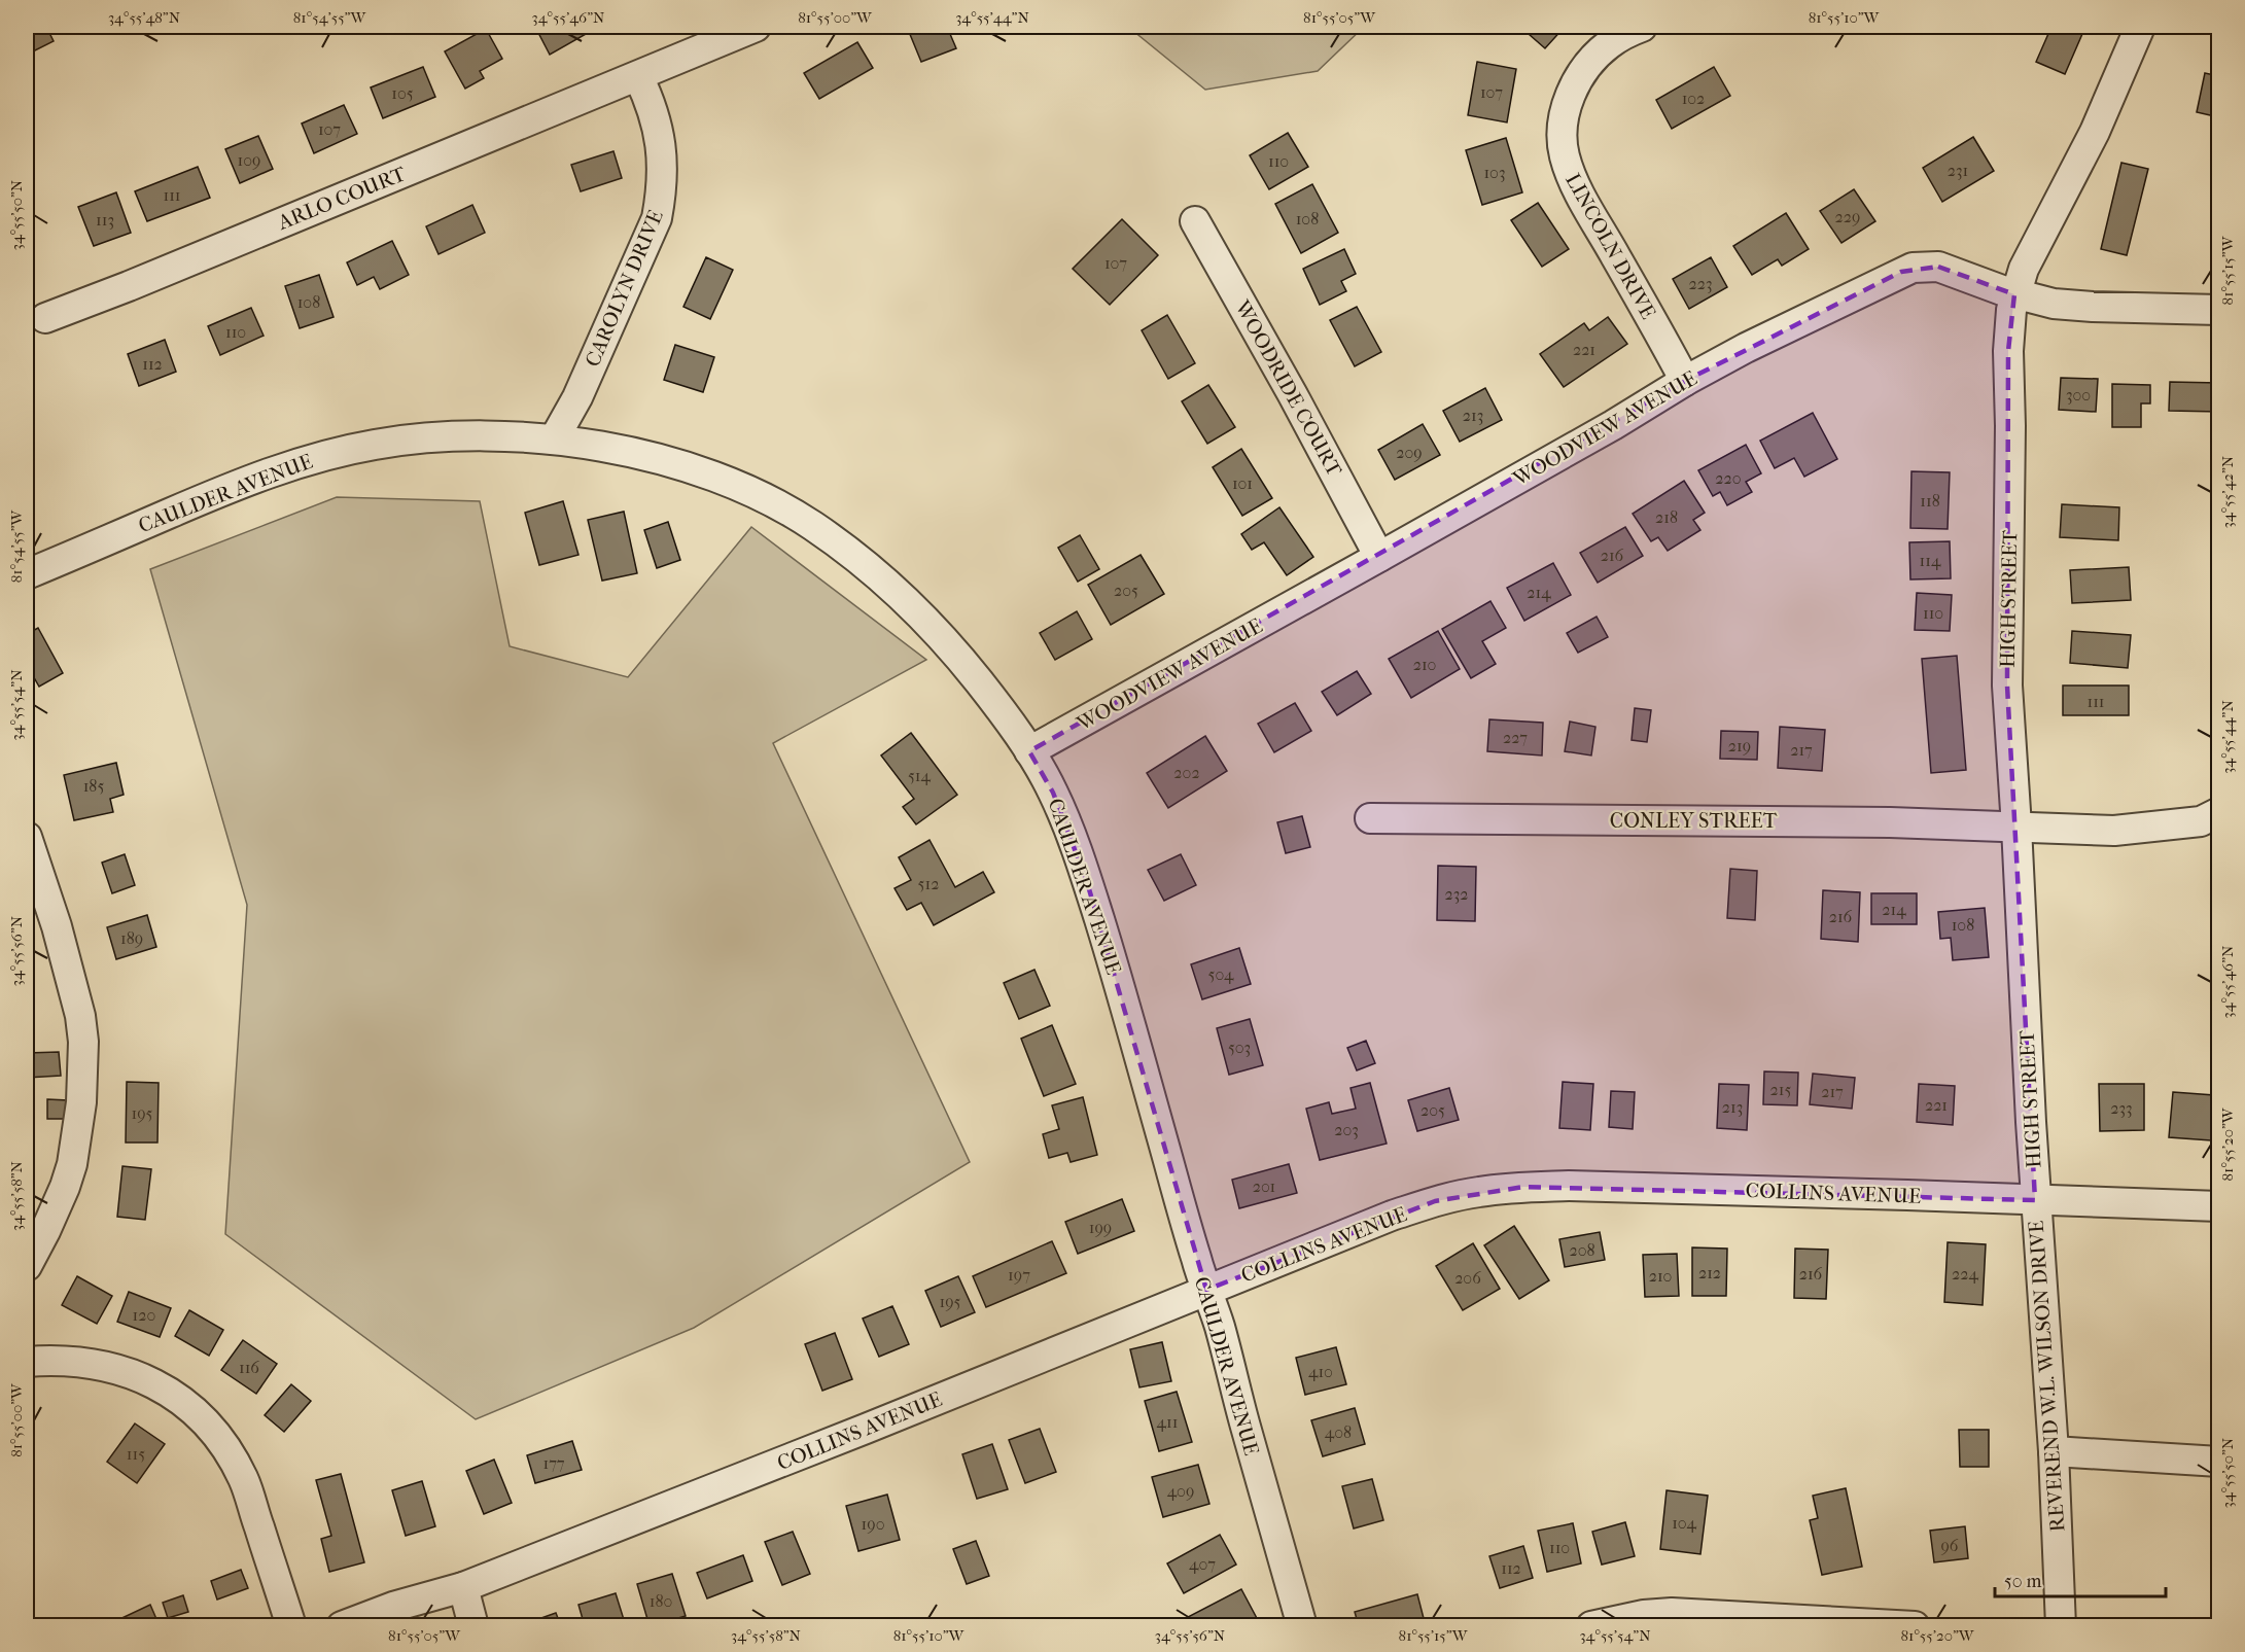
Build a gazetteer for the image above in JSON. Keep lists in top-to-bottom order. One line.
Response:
{"streets":{"street":["ARLO COURT","LINCOLN DRIVE","CAROLYN DRIVE","WOODRIDE COURT","WOODVIEW AVENUE","CAULDER AVENUE","HIGH STREET","CONLEY STREET","COLLINS AVENUE","REVEREND W.L. WILSON DRIVE"]},"crossings":[["ARLO COURT","CAROLYN DRIVE"],["LINCOLN DRIVE","WOODVIEW AVENUE"],["CAROLYN DRIVE","CAULDER AVENUE"],["WOODRIDE COURT","WOODVIEW AVENUE"],["WOODVIEW AVENUE","CAULDER AVENUE"],["WOODVIEW AVENUE","HIGH STREET"],["CAULDER AVENUE","COLLINS AVENUE"],["HIGH STREET","CONLEY STREET"],["HIGH STREET","COLLINS AVENUE"],["HIGH STREET","REVEREND W.L. WILSON DRIVE"],["COLLINS AVENUE","REVEREND W.L. WILSON DRIVE"]],"house_numbers":["107","105","102","107","109","110","231","103","111","229","108","113","107","223","108","110","221","112","300","213","209","220","101","118","218","216","114","205","214","110","210","111","227","219","217","202","514","185","512","232","214","216","108","189","504","503","215","217","221","213","233","205","195","203","201","199","208","212","216","224","197","210","206","195","120","116","410","411","408","115","177","409","104","190","96","110","407","112","180"],"scale_bar":"50 m","coordinates":["34°55'48\"N","81°54'55\"W","34°55'46\"N","81°55'00\"W","34°55'44\"N","81°55'05\"W","81°55'10\"W","34°55'50\"N","81°55'15\"W","34°55'42\"N","34°55'54\"N","34°55'56\"N","81°55'20\"W","34°55'58\"N"]}
